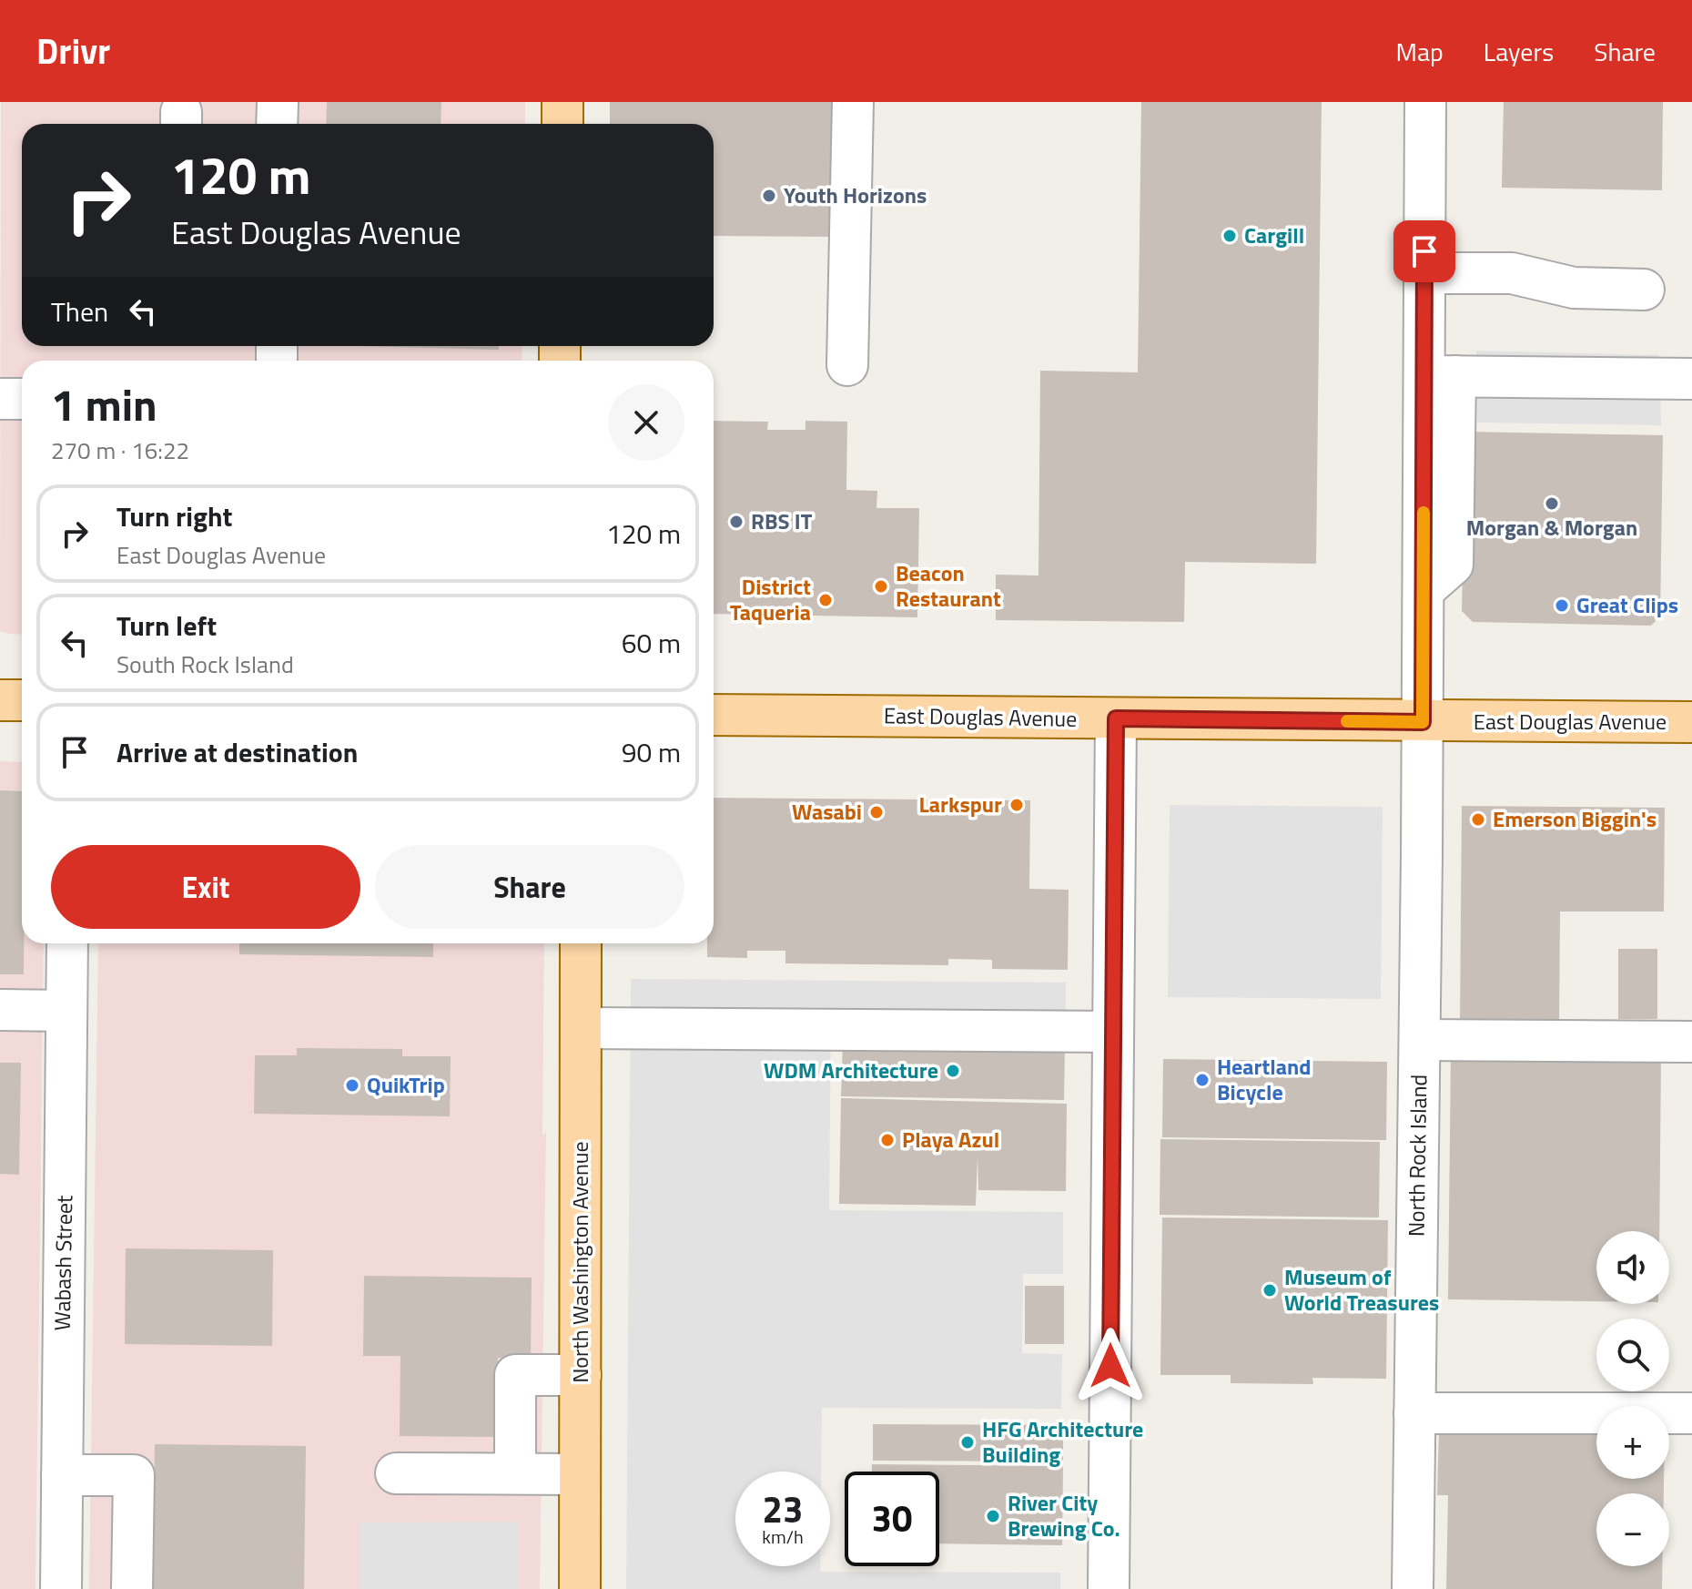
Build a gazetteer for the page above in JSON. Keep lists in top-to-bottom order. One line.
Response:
{"streets":{"main road":["East Douglas Avenue","North Washington Avenue"],"street":["North Rock Island","Wabash Street"]},"crossings":[["East Douglas Avenue","North Rock Island"]],"places":["Youth Horizons","Cargill","Morgan & Morgan","RBS IT","Beacon Restaurant","District Taqueria","Great Clips","Larkspur","Wasabi","Emerson Biggin's","WDM Architecture","Heartland Bicycle","QuikTrip","Playa Azul","Museum of World Treasures","HFG Architecture Building","River City Brewing Co."],"page":{"header":"Drivr","nav":["Map","Layers","Share"],"turn":["120 m","East Douglas Avenue"],"then":"Then","heading":["1 min","270 m · 16:22"],"list":[{"name":"Turn right","note":"East Douglas Avenue","value":"120 m"},{"name":"Turn left","note":"South Rock Island","value":"60 m"},{"name":"Arrive at destination","value":"90 m"}],"buttons":["Exit","Share"],"map_buttons":["+","−"],"speed":"23 km/h","limit":"30"}}
